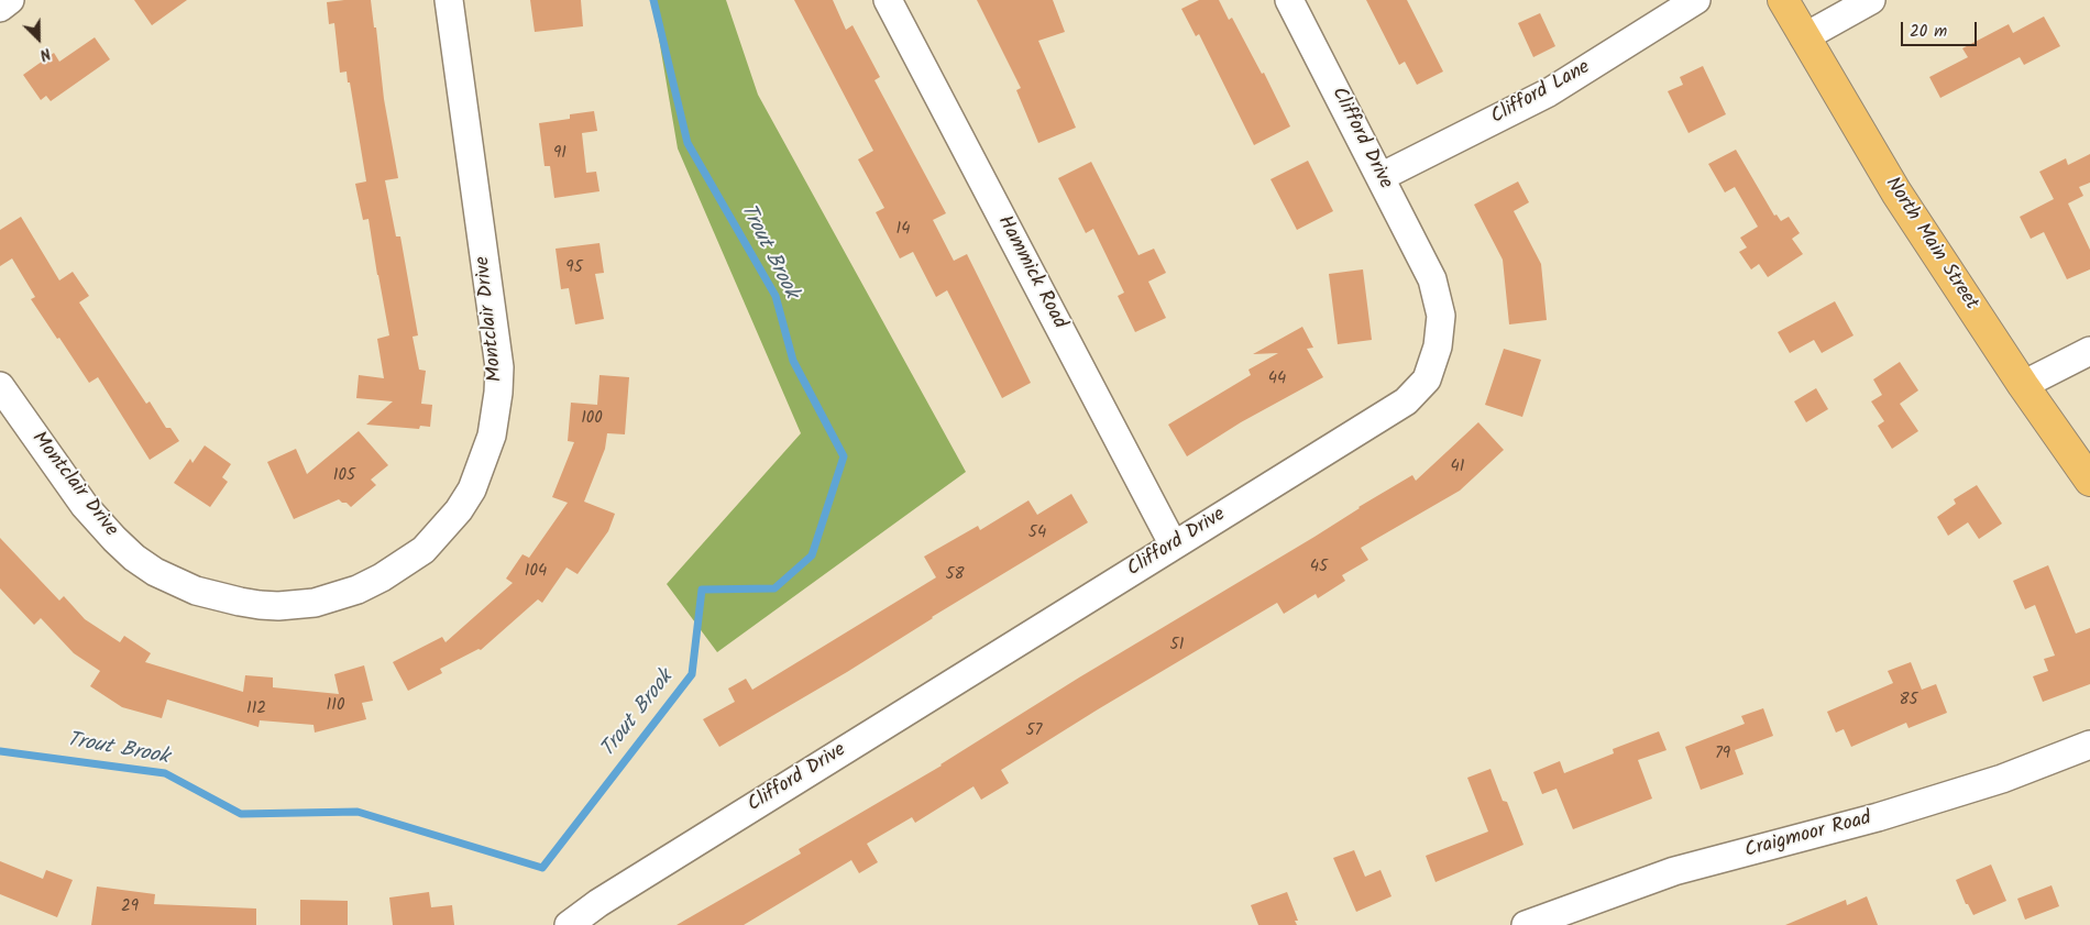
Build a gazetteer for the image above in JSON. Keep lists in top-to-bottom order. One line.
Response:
{"streets":{"main road":["North Main Street"],"street":["Clifford Lane","Clifford Drive","Hammick Road","Montclair Drive","Craigmoor Road"]},"crossings":[["Clifford Lane","Clifford Drive"],["Clifford Drive","Hammick Road"]],"water":["Trout Brook"],"house_numbers":["91","14","95","44","100","41","105","54","45","104","58","51","85","110","112","57","79","29"],"scale_bar":"20 m","north":"bottom right"}
